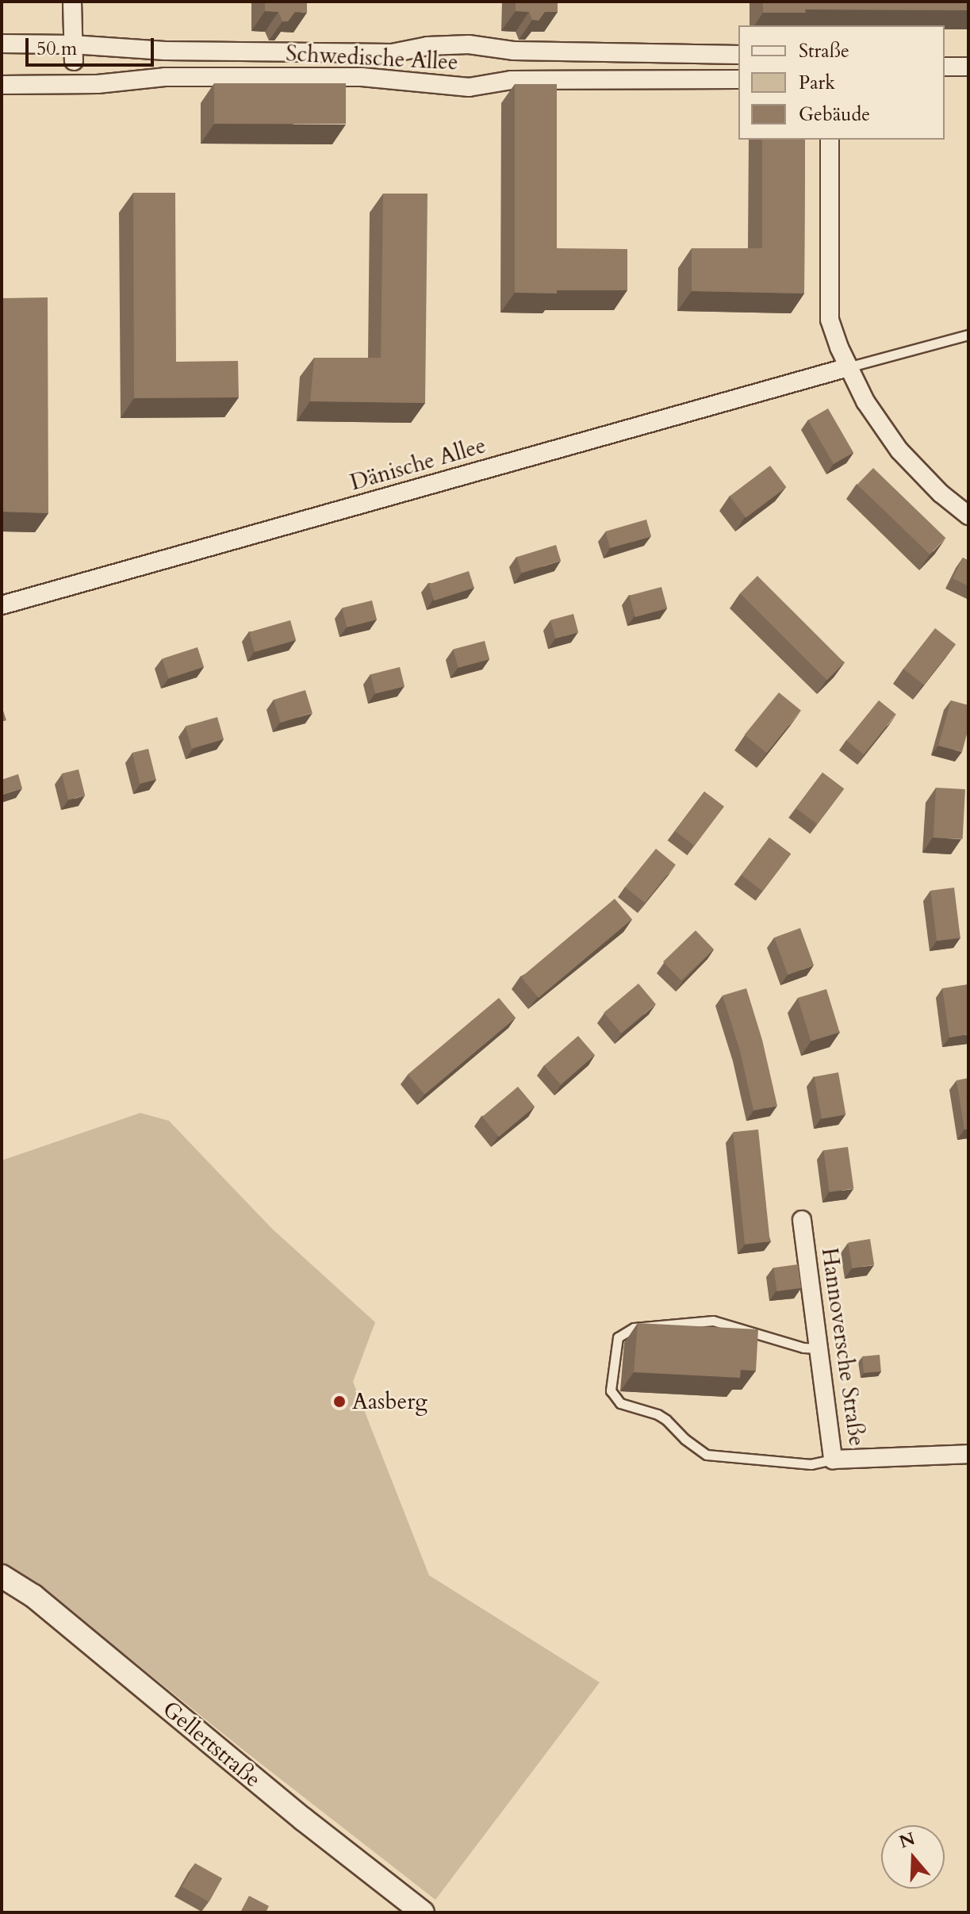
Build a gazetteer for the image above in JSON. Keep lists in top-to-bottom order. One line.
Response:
{"streets":{"street":["Schwedische Allee","Dänische Allee","Hannoversche Straße","Gellertstraße"]},"places":["Aasberg"],"legend":["Straße","Park","Gebäude"],"scale_bar":"50 m","north":"top"}
